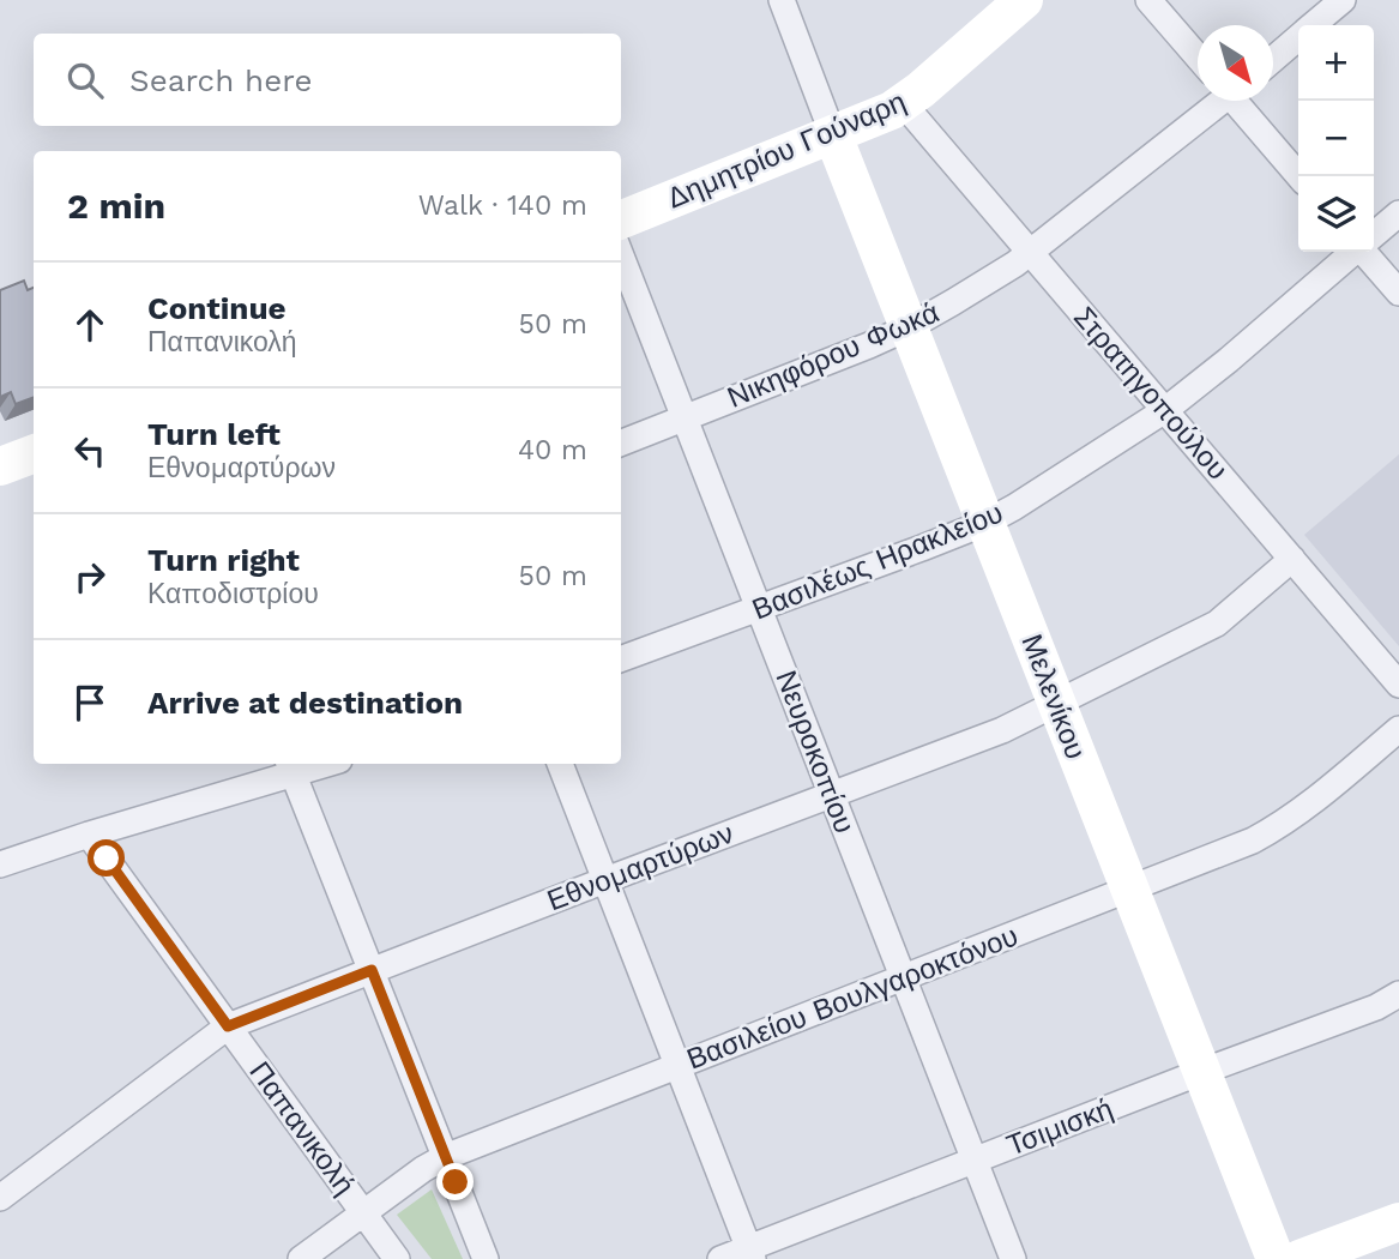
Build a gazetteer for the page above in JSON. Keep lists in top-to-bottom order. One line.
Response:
{"streets":{"street":["Δημητρίου Γούναρη","Νικηφόρου Φωκά","Στρατηγοπούλου","Βασιλέως Ηρακλείου","Μελενίκου","Νευροκοπίου","Εθνομαρτύρων","Βασιλείου Βουλγαροκτόνου","Τσιμισκή","Παπανικολή"]},"crossings":[["Δημητρίου Γούναρη","Στρατηγοπούλου"],["Δημητρίου Γούναρη","Μελενίκου"],["Νικηφόρου Φωκά","Στρατηγοπούλου"],["Νικηφόρου Φωκά","Μελενίκου"],["Νικηφόρου Φωκά","Νευροκοπίου"],["Στρατηγοπούλου","Βασιλέως Ηρακλείου"],["Στρατηγοπούλου","Εθνομαρτύρων"],["Βασιλέως Ηρακλείου","Μελενίκου"],["Βασιλέως Ηρακλείου","Νευροκοπίου"],["Μελενίκου","Εθνομαρτύρων"],["Μελενίκου","Βασιλείου Βουλγαροκτόνου"],["Μελενίκου","Τσιμισκή"],["Νευροκοπίου","Εθνομαρτύρων"],["Νευροκοπίου","Βασιλείου Βουλγαροκτόνου"],["Νευροκοπίου","Τσιμισκή"],["Εθνομαρτύρων","Παπανικολή"],["Βασιλείου Βουλγαροκτόνου","Παπανικολή"]],"north":"bottom right","page":{"map_buttons":["+","−"],"search":"Search here","heading":["2 min","Walk · 140 m"],"list":[["Continue","Παπανικολή","50 m"],["Turn left","Εθνομαρτύρων","40 m"],["Turn right","Καποδιστρίου","50 m"],"Arrive at destination"]}}
